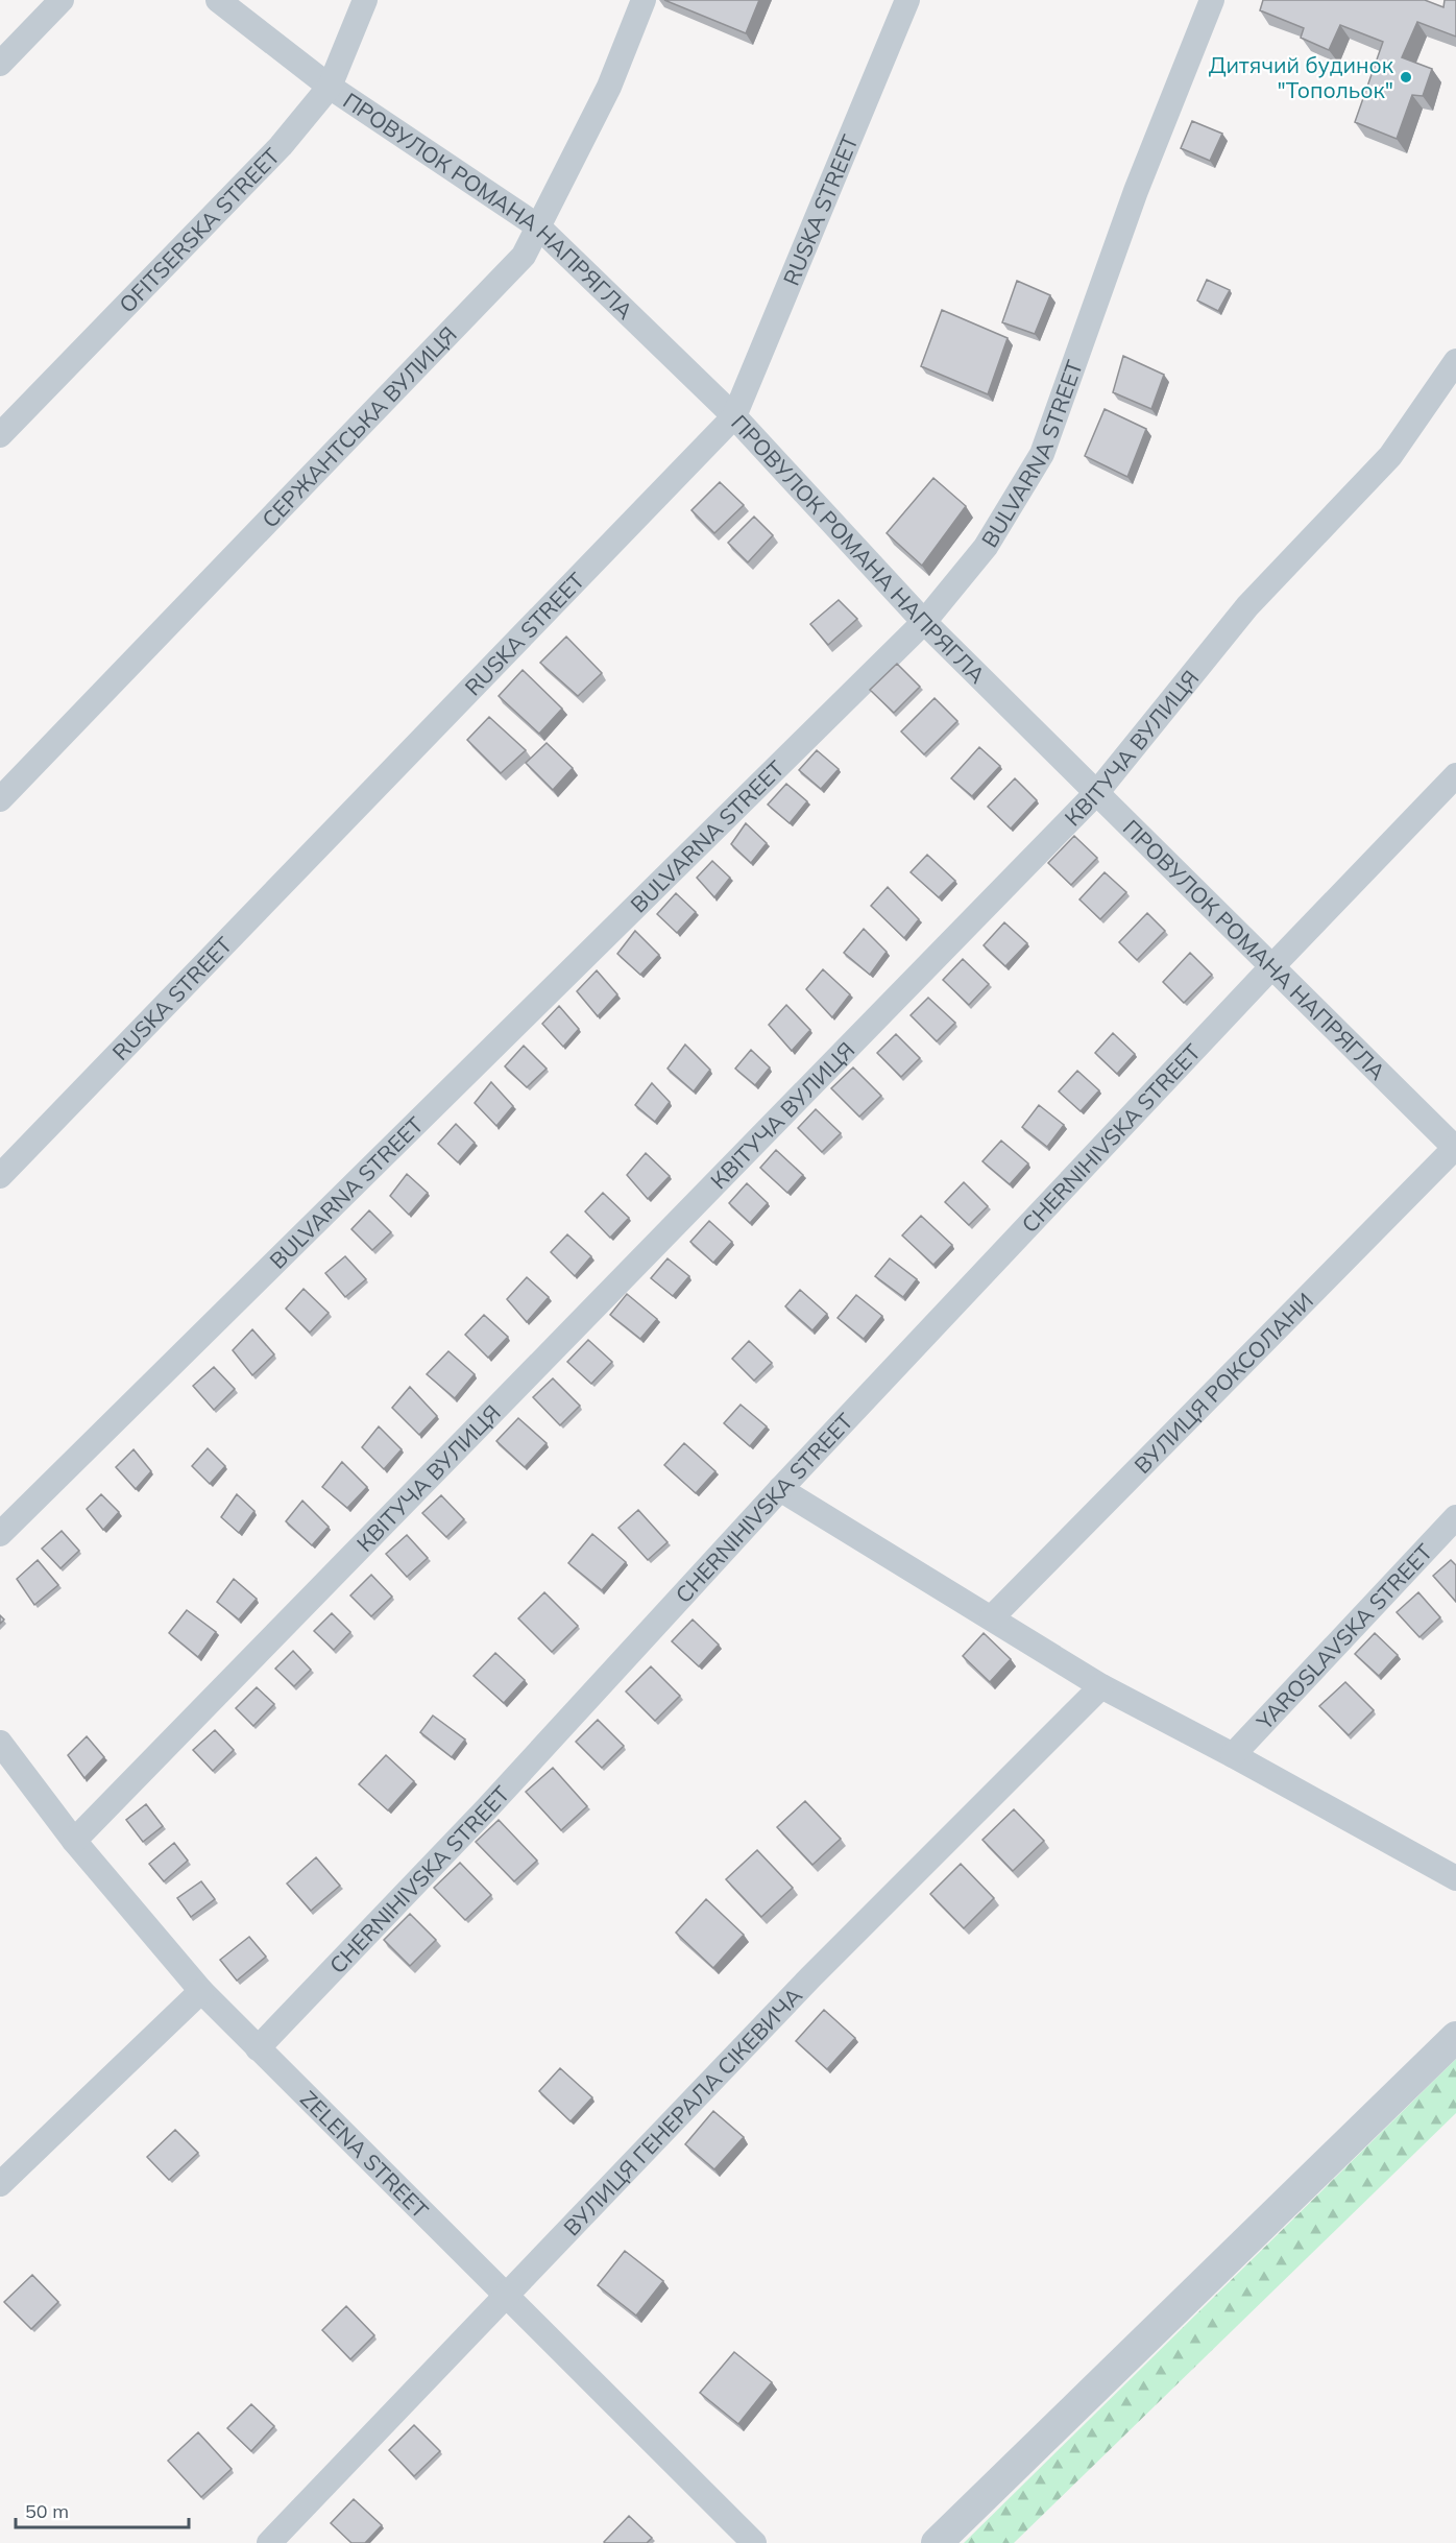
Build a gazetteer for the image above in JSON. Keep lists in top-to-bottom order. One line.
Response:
{"streets":{"street":["ПРОВУЛОК РОМАНА НАПРЯГЛА","RUSKA STREET","OFITSERSKA STREET","СЕРЖАНТСЬКА ВУЛИЦЯ","BULVARNA STREET","КВІТУЧА ВУЛИЦЯ","CHERNIHIVSKA STREET","ВУЛИЦЯ РОКСОЛАНИ","YAROSLAVSKA STREET","ВУЛИЦЯ ГЕНЕРАЛА СІКЕВИЧА","ZELENA STREET"]},"crossings":[["ПРОВУЛОК РОМАНА НАПРЯГЛА","RUSKA STREET"],["ПРОВУЛОК РОМАНА НАПРЯГЛА","OFITSERSKA STREET"],["ПРОВУЛОК РОМАНА НАПРЯГЛА","СЕРЖАНТСЬКА ВУЛИЦЯ"],["ПРОВУЛОК РОМАНА НАПРЯГЛА","BULVARNA STREET"],["ПРОВУЛОК РОМАНА НАПРЯГЛА","КВІТУЧА ВУЛИЦЯ"],["ПРОВУЛОК РОМАНА НАПРЯГЛА","CHERNIHIVSKA STREET"],["ПРОВУЛОК РОМАНА НАПРЯГЛА","ВУЛИЦЯ РОКСОЛАНИ"],["КВІТУЧА ВУЛИЦЯ","ZELENA STREET"],["CHERNIHIVSKA STREET","ZELENA STREET"],["ВУЛИЦЯ ГЕНЕРАЛА СІКЕВИЧА","ZELENA STREET"]],"places":["Дитячий будинок \"Топольок\""],"scale_bar":"50 m"}
